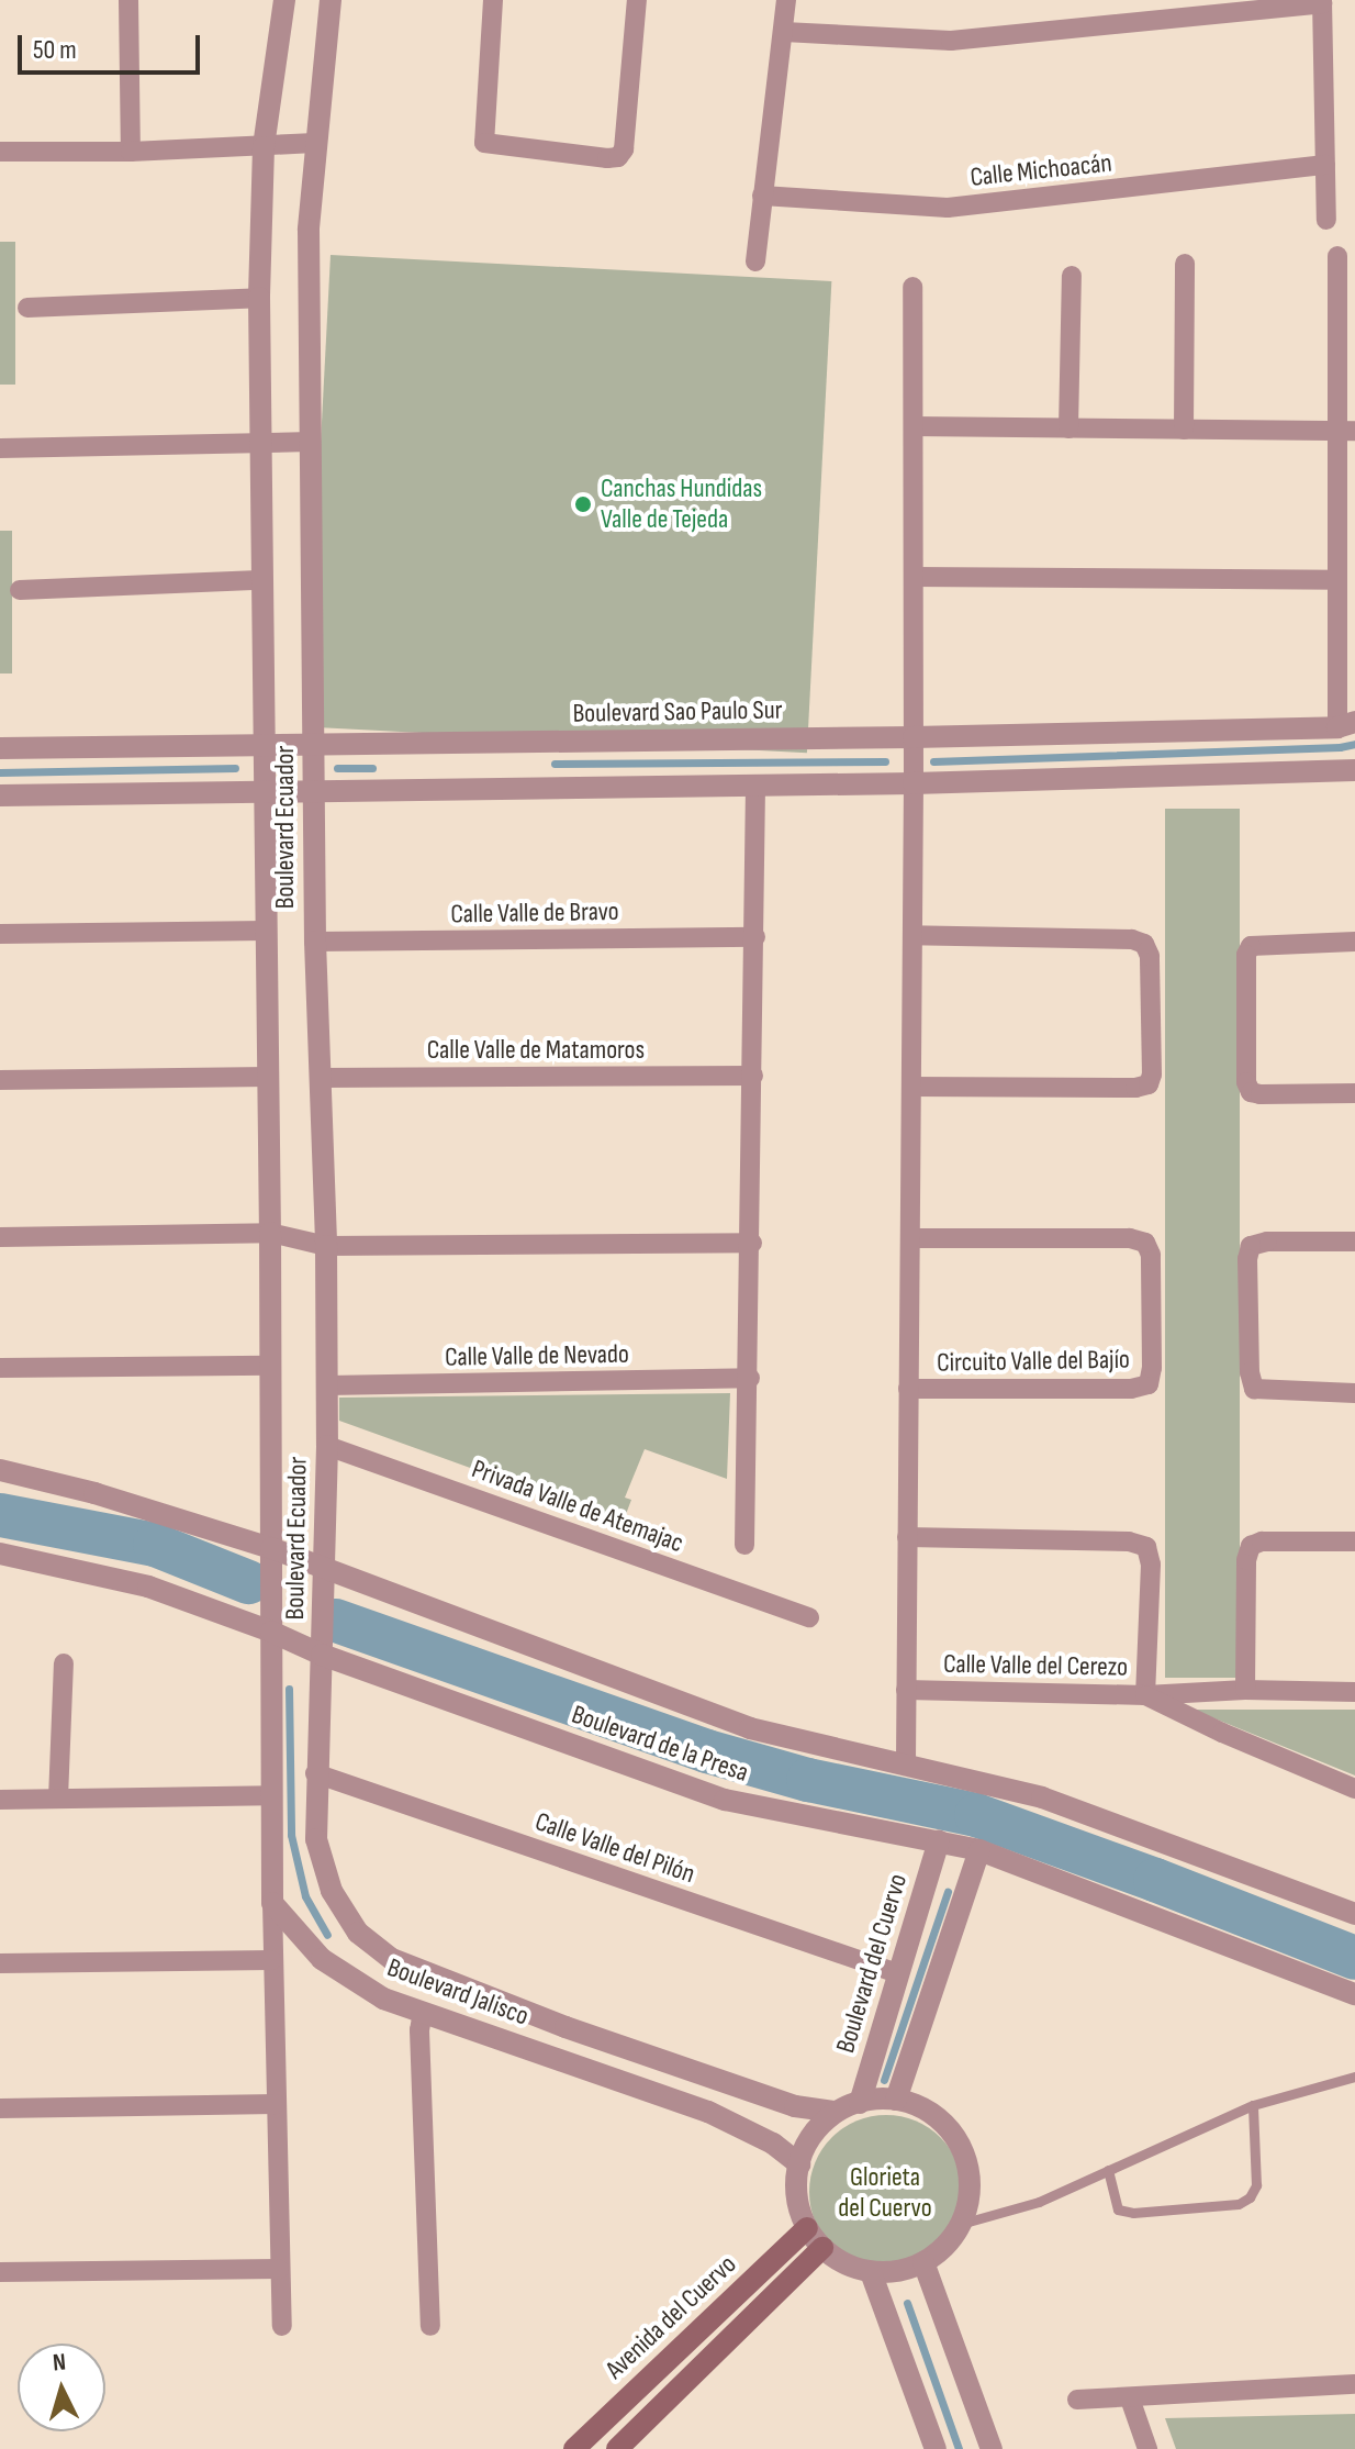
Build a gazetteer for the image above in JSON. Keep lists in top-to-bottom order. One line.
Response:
{"streets":{"main road":["Avenida del Cuervo"],"street":["Calle Michoacán","Boulevard Sao Paulo Sur","Boulevard Ecuador","Calle Valle de Bravo","Calle Valle de Matamoros","Calle Valle de Nevado","Circuito Valle del Bajío","Privada Valle de Atemajac","Calle Valle del Cerezo","Boulevard de la Presa","Calle Valle del Pilón","Boulevard del Cuervo","Boulevard Jalisco"]},"crossings":[["Boulevard Sao Paulo Sur","Boulevard Ecuador"],["Boulevard Ecuador","Calle Valle de Bravo"],["Boulevard Ecuador","Calle Valle de Matamoros"],["Boulevard Ecuador","Calle Valle de Nevado"],["Boulevard Ecuador","Privada Valle de Atemajac"],["Boulevard Ecuador","Boulevard de la Presa"],["Boulevard Ecuador","Boulevard Jalisco"],["Boulevard de la Presa","Boulevard del Cuervo"],["Boulevard de la Presa","Boulevard Jalisco"],["Calle Valle del Pilón","Boulevard del Cuervo"],["Calle Valle del Pilón","Boulevard Jalisco"],["Boulevard del Cuervo","Boulevard Jalisco"],["Boulevard del Cuervo","Avenida del Cuervo"],["Boulevard Jalisco","Avenida del Cuervo"]],"parks":["Glorieta del Cuervo"],"places":["Canchas Hundidas Valle de Tejeda"],"scale_bar":"50 m","north":"top"}
